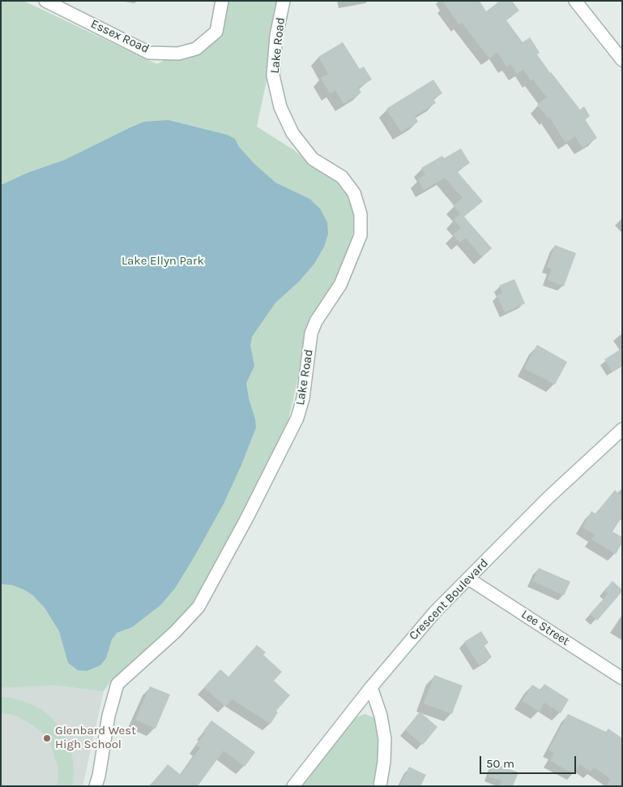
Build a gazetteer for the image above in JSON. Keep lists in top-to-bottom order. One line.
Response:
{"streets":{"street":["Essex Road","Lake Road","Crescent Boulevard","Lee Street"]},"crossings":[["Crescent Boulevard","Lee Street"]],"parks":["Lake Ellyn Park"],"places":["Glenbard West High School"],"scale_bar":"50 m"}
